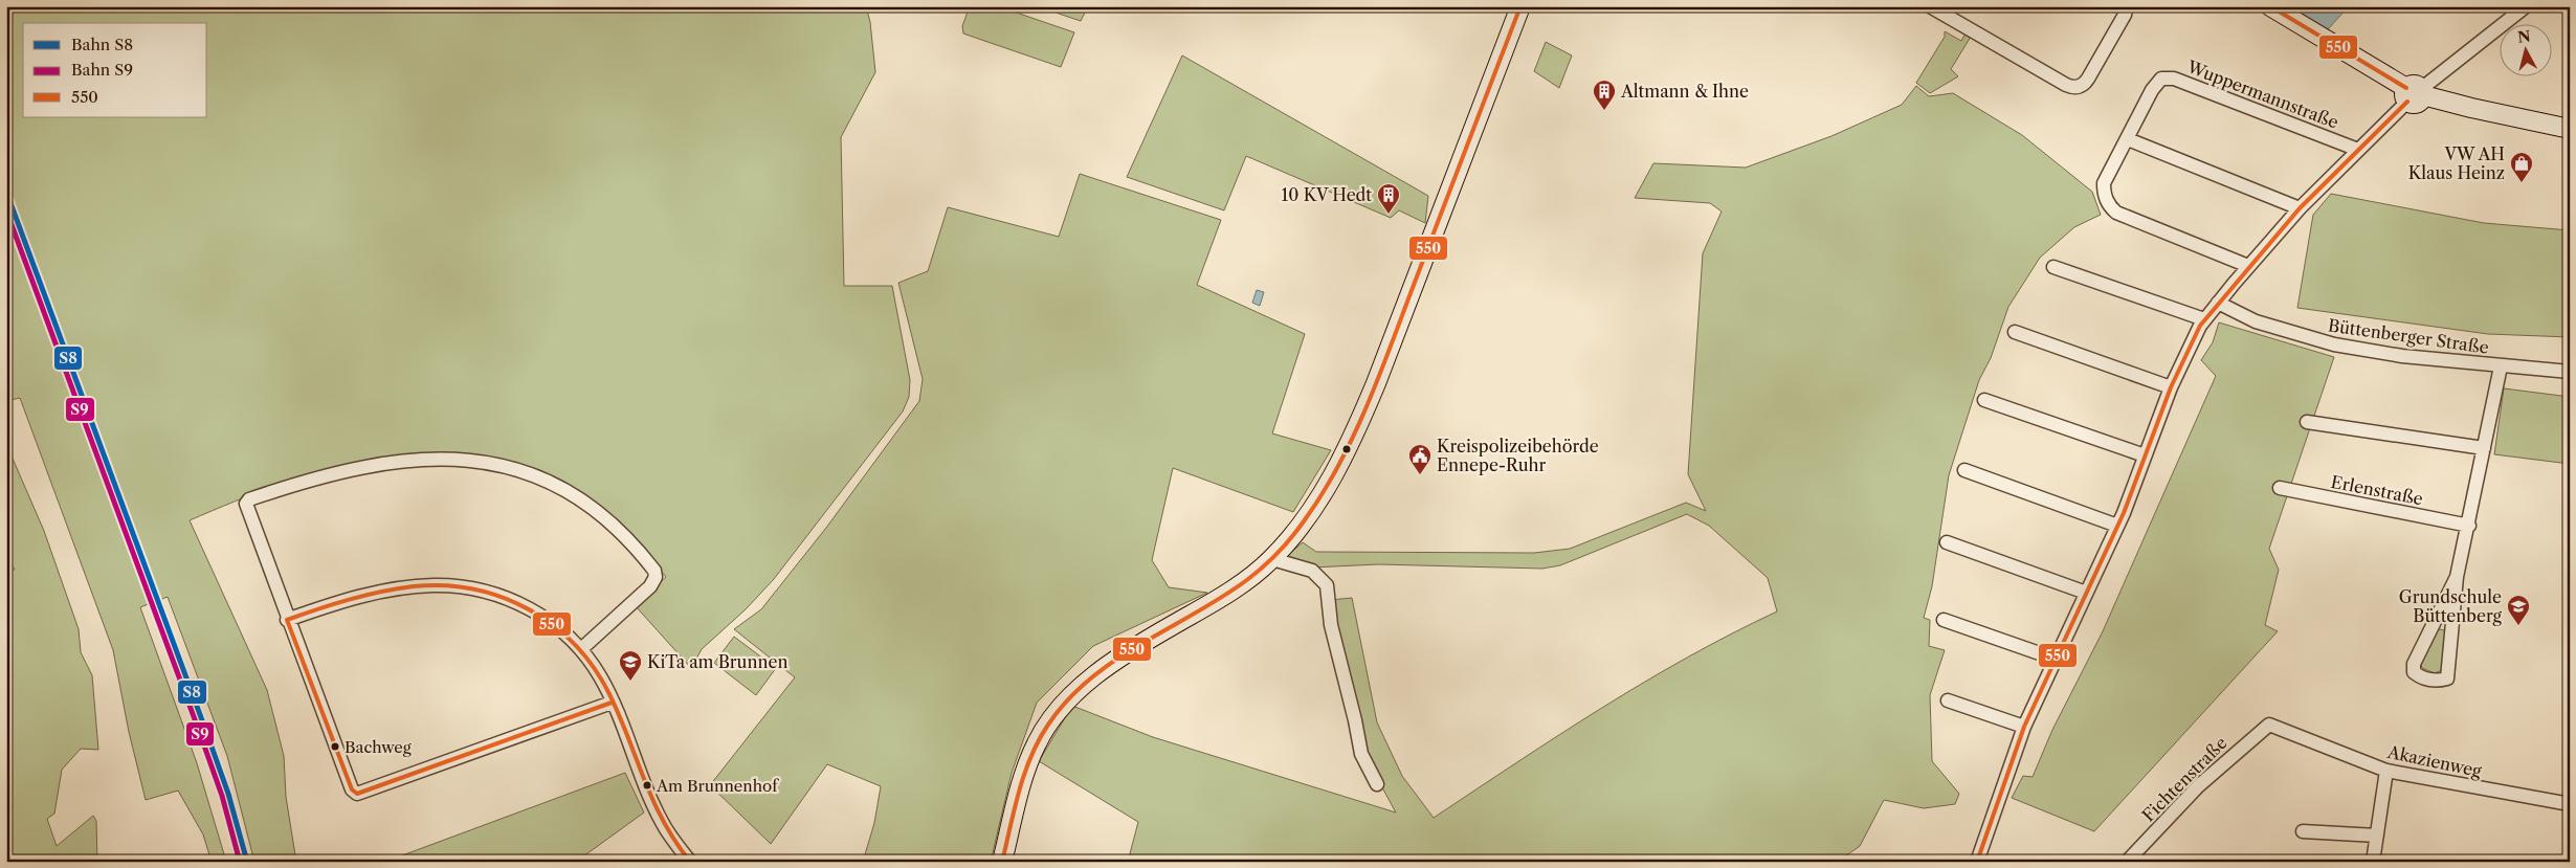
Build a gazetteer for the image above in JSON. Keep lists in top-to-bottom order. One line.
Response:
{"streets":{"street":["Wuppermannstraße","Büttenberger Straße","Erlenstraße","Akazienweg","Fichtenstraße"]},"crossings":[["Akazienweg","Fichtenstraße"]],"places":{"building":["Altmann & Ihne","10 KV Hedt"],"shop":["VW AH Klaus Heinz"],"public building":["Kreispolizeibehörde Ennepe-Ruhr"],"school or university":["Grundschule Büttenberg","KiTa am Brunnen"],"other":["Bachweg","Am Brunnenhof"]},"lines":["transit line 550","rail line S8","rail line S9"],"legend":["Bahn S8","Bahn S9","550"],"north":"top"}
